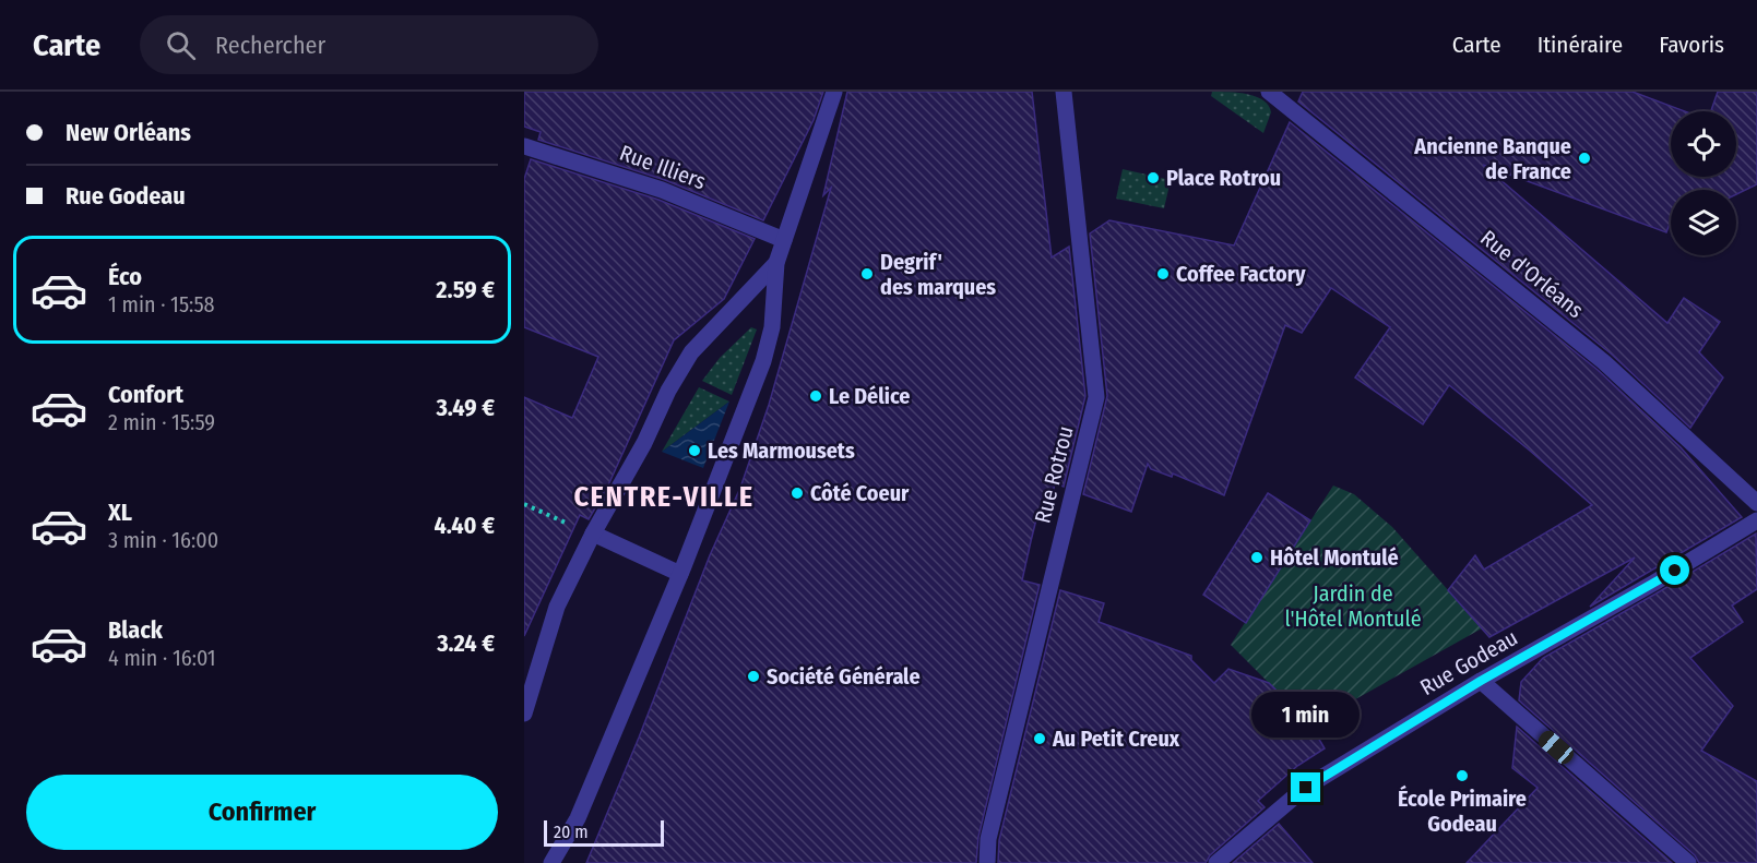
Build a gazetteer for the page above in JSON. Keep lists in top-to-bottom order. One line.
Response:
{"streets":{"street":["Rue Illiers","Rue d'Orléans","Rue Rotrou","Rue Godeau"]},"districts":["CENTRE-VILLE"],"parks":["Jardin de l'Hôtel Montulé"],"places":["Ancienne Banque de France","Place Rotrou","Degrif' des marques","Coffee Factory","Le Délice","Les Marmousets","Côté Coeur","Hôtel Montulé","Société Générale","Au Petit Creux","École Primaire Godeau"],"scale_bar":"20 m","page":{"header":"Carte","search":"Rechercher","nav":["Carte","Itinéraire","Favoris"],"banner":["New Orléans","Rue Godeau"],"list":[{"name":"Éco","note":"1 min · 15:58","value":"2.59 €"},{"name":"Confort","note":"2 min · 15:59","value":"3.49 €"},{"name":"XL","note":"3 min · 16:00","value":"4.40 €"},{"name":"Black","note":"4 min · 16:01","value":"3.24 €"}],"bubble":"1 min","buttons":"Confirmer","scale":"20 m"}}
